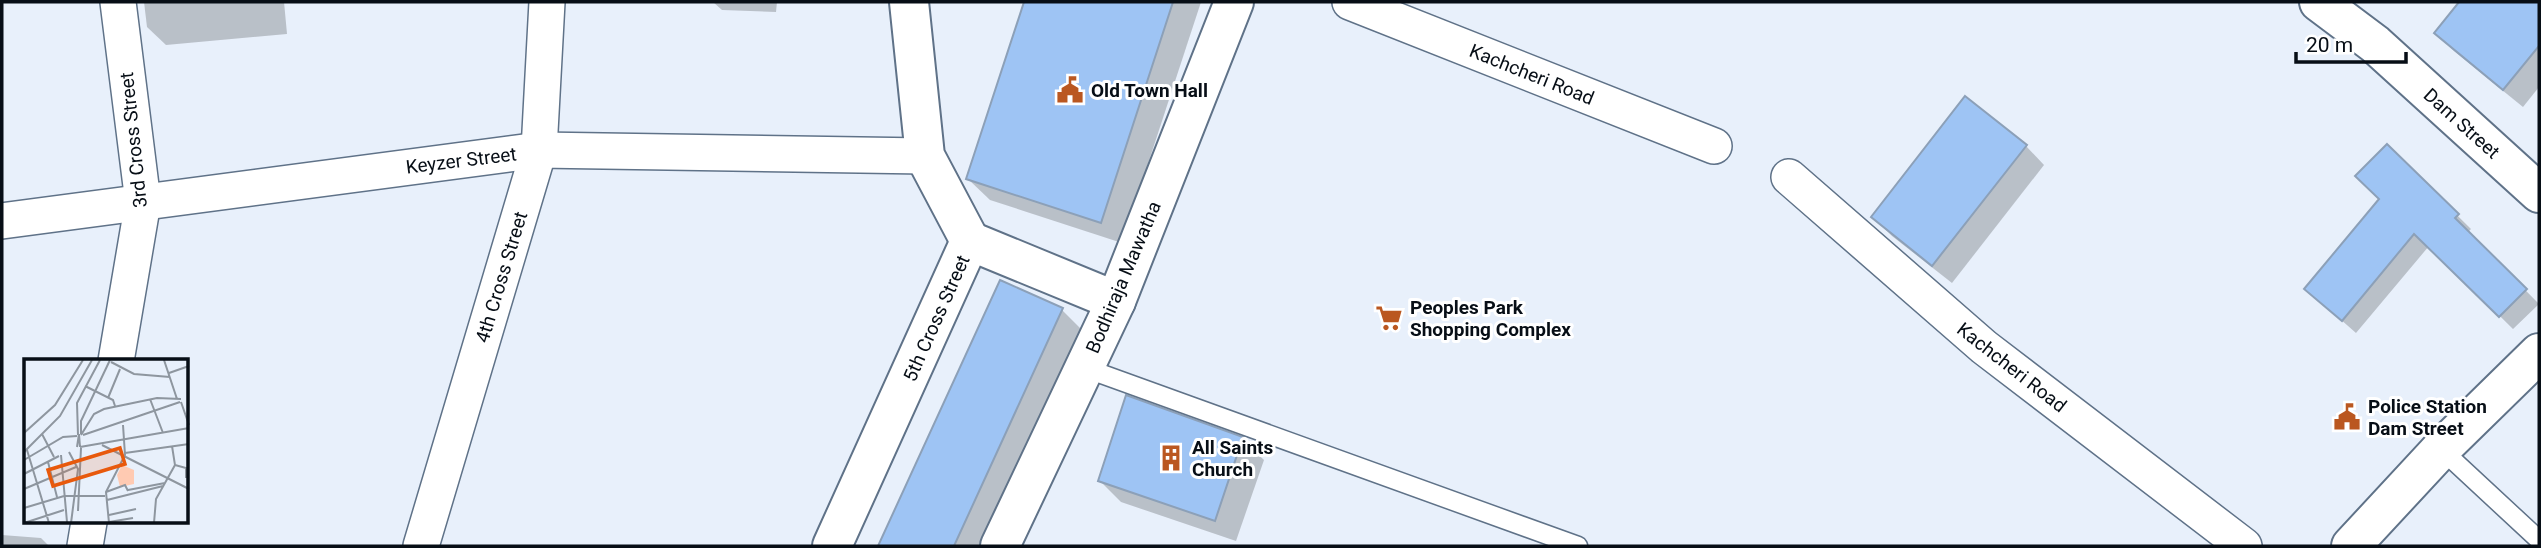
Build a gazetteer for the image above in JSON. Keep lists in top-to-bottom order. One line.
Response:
{"streets":{"street":["Kachcheri Road","Dam Street","3rd Cross Street","Keyzer Street","4th Cross Street","Bodhiraja Mawatha","5th Cross Street"]},"crossings":[["3rd Cross Street","Keyzer Street"],["Keyzer Street","4th Cross Street"],["Keyzer Street","5th Cross Street"]],"places":{"public building":["Old Town Hall","Police Station Dam Street"],"supermarket":["Peoples Park Shopping Complex"],"building":["All Saints Church"]},"scale_bar":"20 m"}
